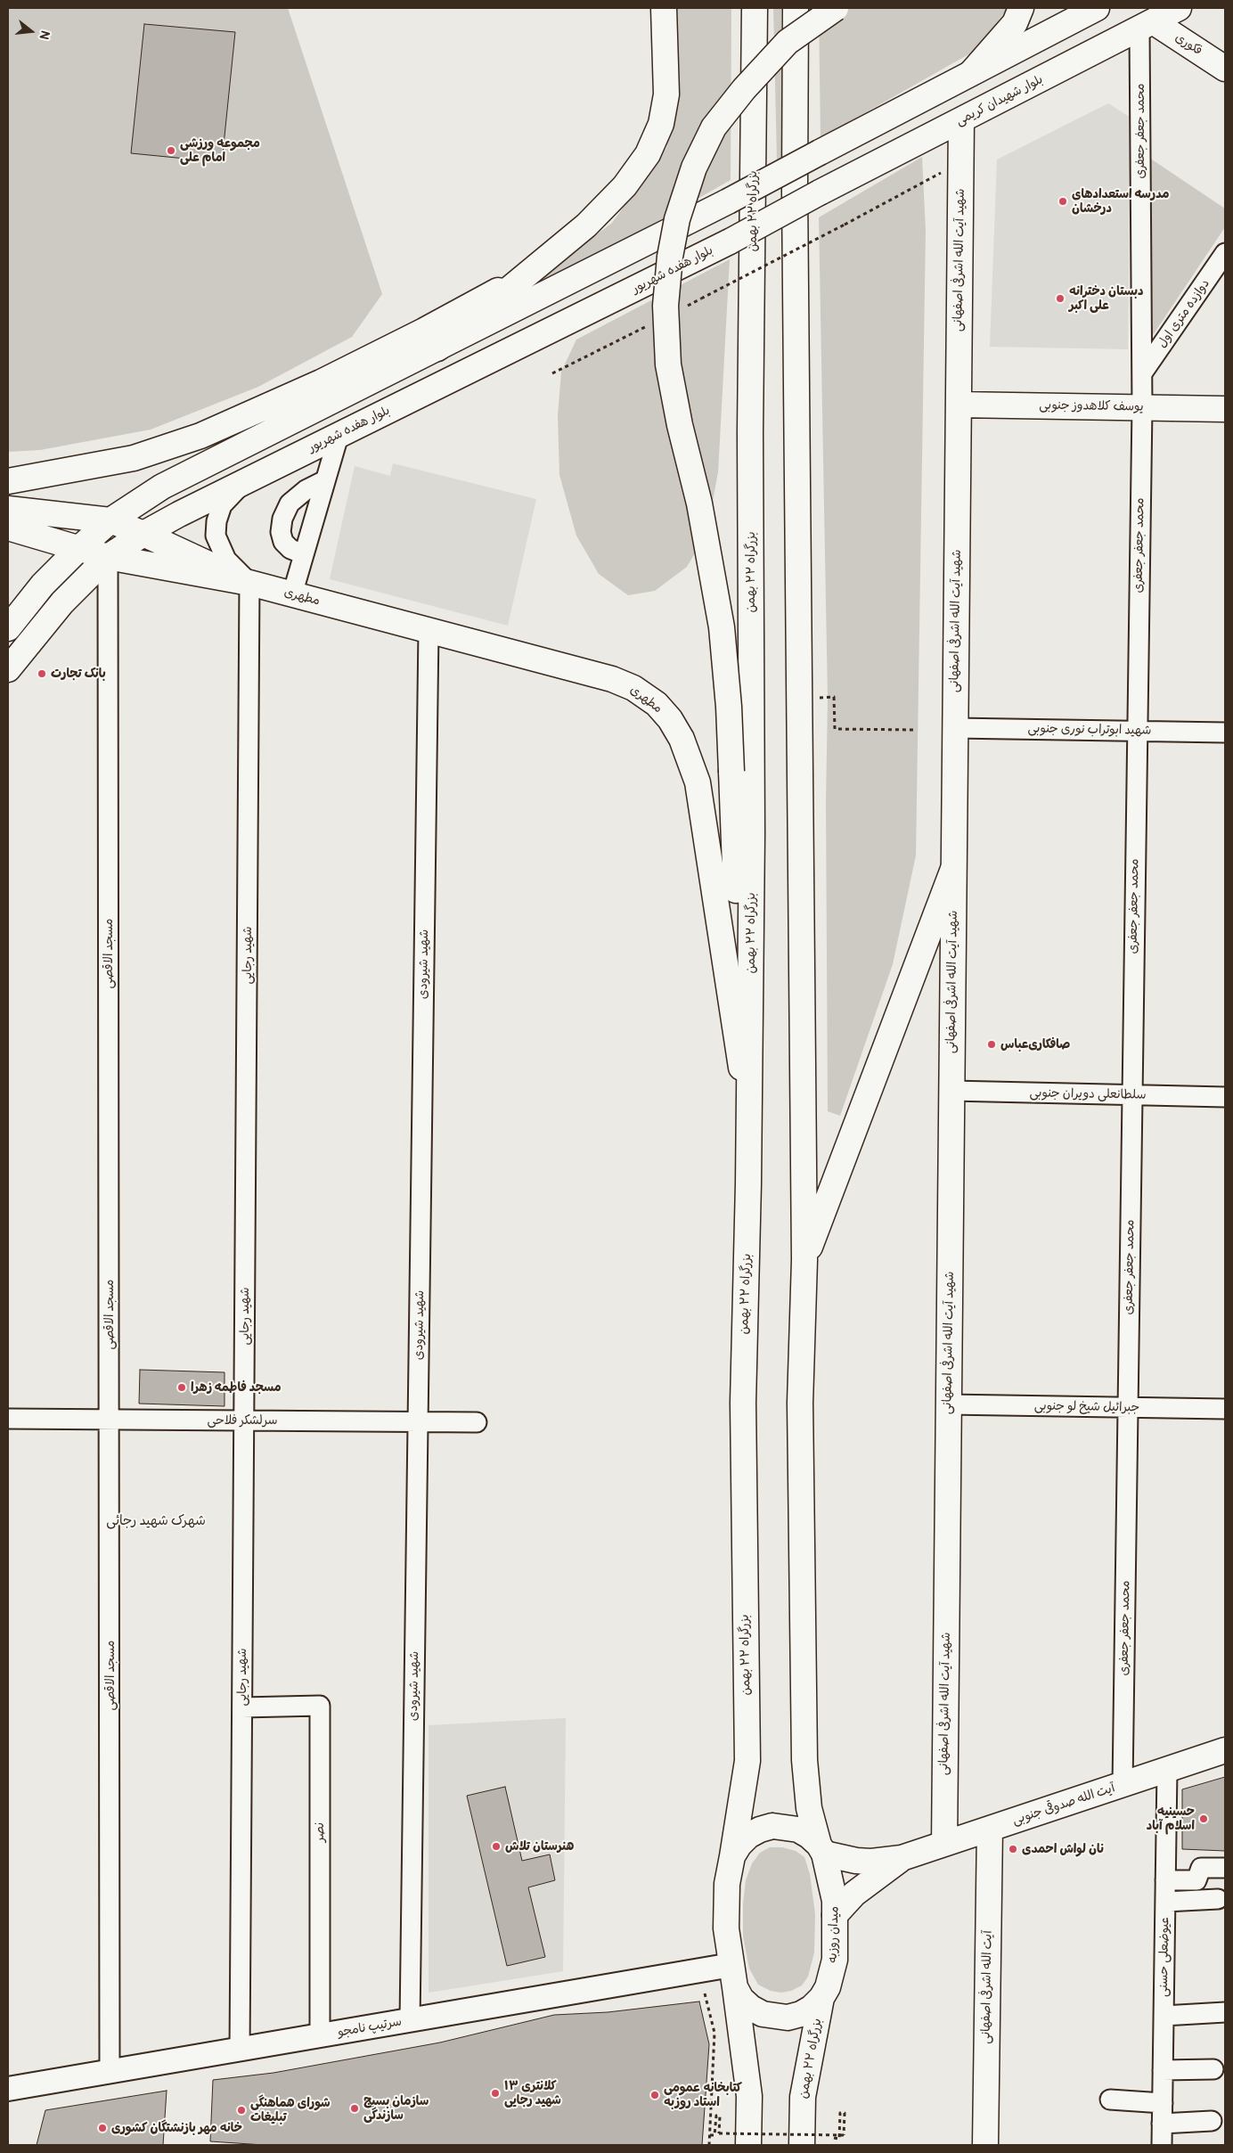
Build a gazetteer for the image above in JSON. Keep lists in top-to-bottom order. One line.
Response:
{"streets":{"main road":["فکوری","بلوار شهیدان کریمی","بزرگراه ۲۲ بهمن","شهید آیت الله اشرفی اصفهانی","بلوار هفده شهریور","یوسف کلاهدوز جنوبی","مطهری","آیت الله صدوقی جنوبی","میدان روزبه","آیت الله اشرفی اصفهانی"],"street":["محمد جعفر جعفری","دوازده متری اول","شهید ابوتراب نوری جنوبی","مسجد الاقصی","شهید رجایی","شهید شیرودی","سلطانعلی دویران جنوبی","جبرائیل شیخ لو جنوبی","سرلشکر فلاحی","نصر","عیوضعلی حسنی","سرتیپ نامجو"]},"crossings":[["فکوری","بلوار شهیدان کریمی"],["فکوری","محمد جعفر جعفری"],["بلوار شهیدان کریمی","محمد جعفر جعفری"],["بلوار شهیدان کریمی","شهید آیت الله اشرفی اصفهانی"],["بلوار شهیدان کریمی","بلوار هفده شهریور"],["محمد جعفر جعفری","دوازده متری اول"],["محمد جعفر جعفری","یوسف کلاهدوز جنوبی"],["محمد جعفر جعفری","شهید ابوتراب نوری جنوبی"],["محمد جعفر جعفری","سلطانعلی دویران جنوبی"],["محمد جعفر جعفری","جبرائیل شیخ لو جنوبی"],["محمد جعفر جعفری","آیت الله صدوقی جنوبی"],["بزرگراه ۲۲ بهمن","میدان روزبه"],["بزرگراه ۲۲ بهمن","سرتیپ نامجو"],["شهید آیت الله اشرفی اصفهانی","یوسف کلاهدوز جنوبی"],["شهید آیت الله اشرفی اصفهانی","شهید ابوتراب نوری جنوبی"],["شهید آیت الله اشرفی اصفهانی","سلطانعلی دویران جنوبی"],["شهید آیت الله اشرفی اصفهانی","جبرائیل شیخ لو جنوبی"],["شهید آیت الله اشرفی اصفهانی","آیت الله صدوقی جنوبی"],["بلوار هفده شهریور","مسجد الاقصی"],["مطهری","شهید رجایی"],["مطهری","شهید شیرودی"],["مسجد الاقصی","سرلشکر فلاحی"],["مسجد الاقصی","سرتیپ نامجو"],["شهید رجایی","سرلشکر فلاحی"],["شهید رجایی","نصر"],["شهید رجایی","سرتیپ نامجو"],["شهید شیرودی","سرلشکر فلاحی"],["شهید شیرودی","سرتیپ نامجو"],["آیت الله صدوقی جنوبی","عیوضعلی حسنی"],["آیت الله صدوقی جنوبی","آیت الله اشرفی اصفهانی"],["نصر","سرتیپ نامجو"],["میدان روزبه","سرتیپ نامجو"]],"districts":["شهرک شهید رجائی"],"places":["مجموعه ورزشی امام علی","مدرسه استعدادهای درخشان","دبستان دخترانه علی اکبر","بانک تجارت","صافکاری‌عباس","مسجد فاطمه زهرا","حسینیه اسلام آباد","هنرستان تلاش","نان لواش احمدی","کلانتری ۱۳ شهید رجایی","کتابخانه عمومی استاد روزبه","سازمان بسیج سازندگی","شورای هماهنگی تبلیغات","خانه مهر بازنشتگان کشوری"],"north":"right"}
